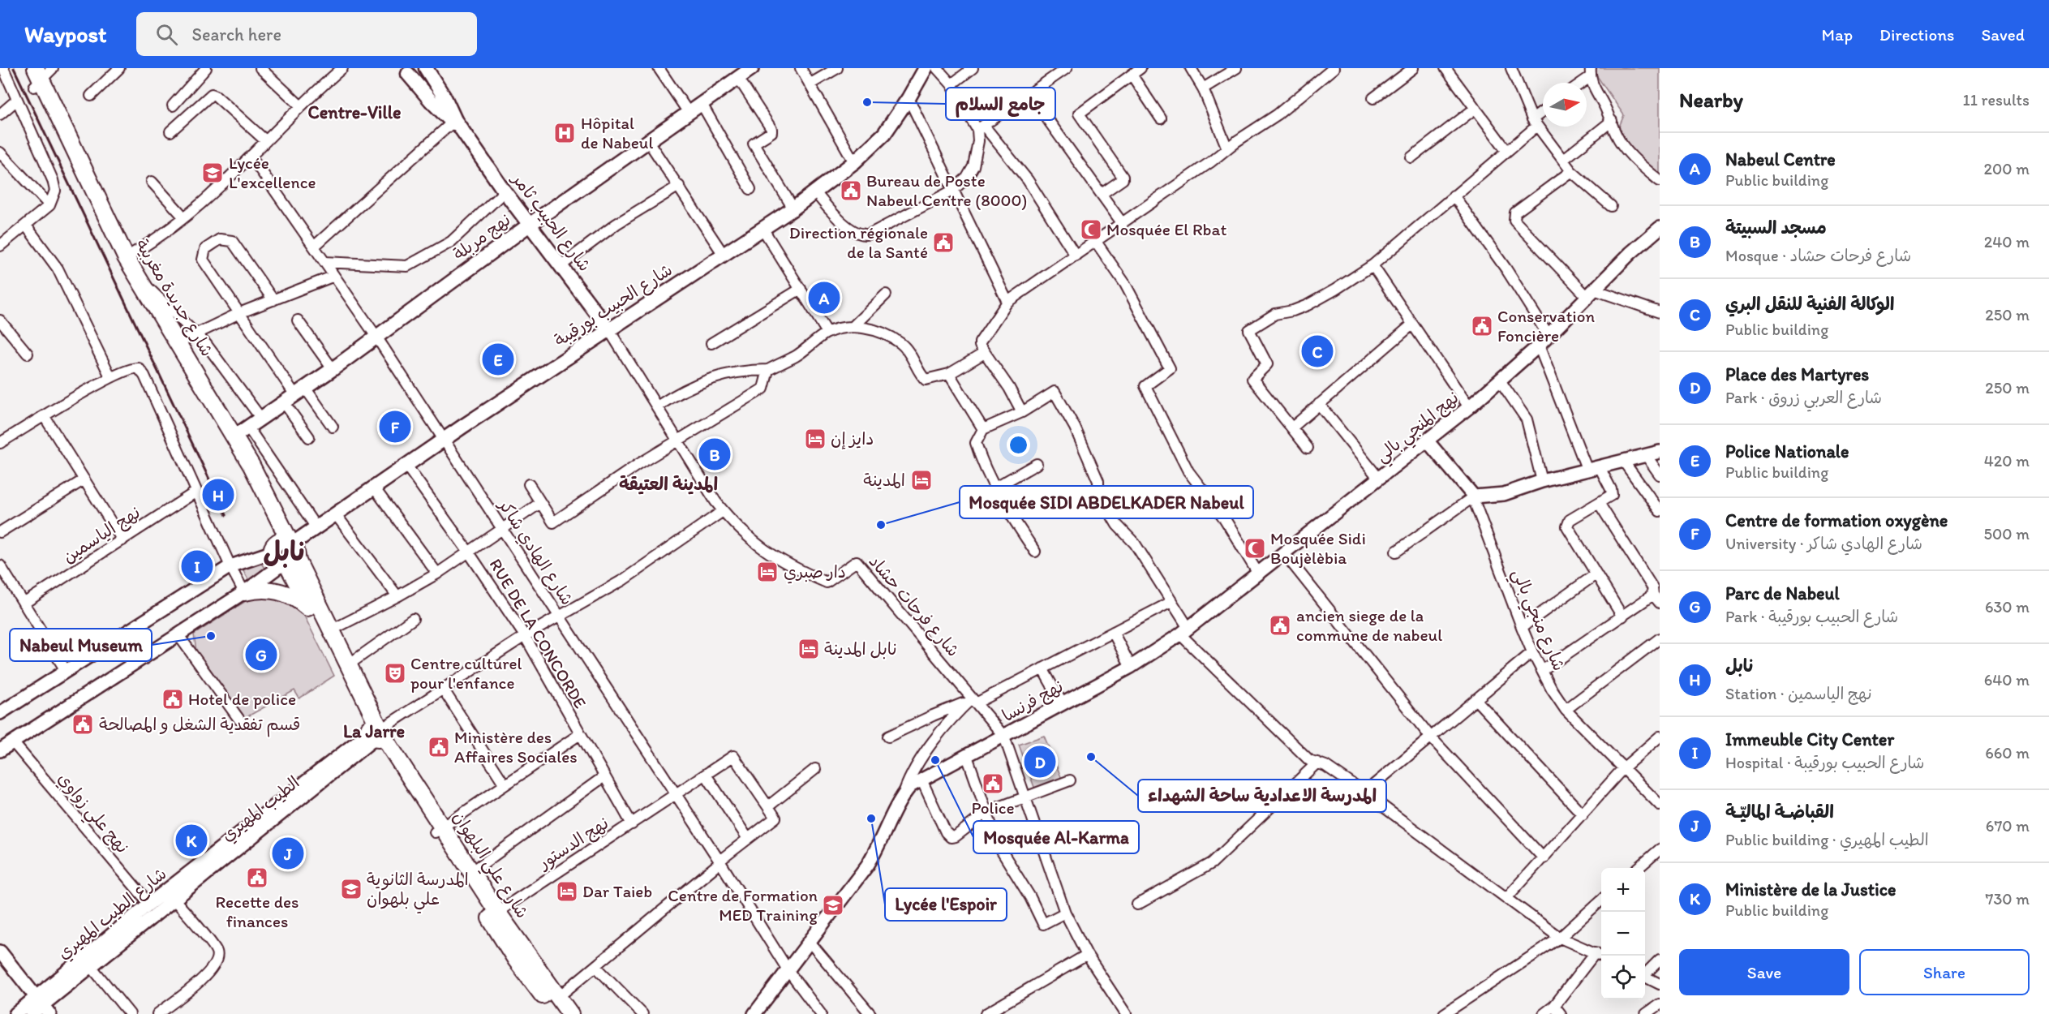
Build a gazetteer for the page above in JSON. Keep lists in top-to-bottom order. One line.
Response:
{"streets":{"main road":["شارع الحبيب ثامر","نهج مربلة","شارع جديدة مغربية","شارع الحبيب بورقيبة","شارع علي البلهوان"],"street":["نهج المنجي بالي","نهج الياسمين","شارع الهادي شاكر","شارع فرحات حشاد","شارع منجي بالي","RUE DE LA CONCORDE","نهج فرنسا","الطيب المهيري","نهج علي زواوي","نهج الدستور","شارع الطيب المهيري"]},"crossings":[["شارع الحبيب ثامر","نهج مربلة"],["شارع الحبيب ثامر","شارع الحبيب بورقيبة"],["شارع الحبيب ثامر","شارع فرحات حشاد"],["نهج مربلة","شارع جديدة مغربية"],["نهج مربلة","شارع الهادي شاكر"],["شارع جديدة مغربية","شارع الحبيب بورقيبة"],["شارع جديدة مغربية","شارع علي البلهوان"],["شارع الحبيب بورقيبة","شارع الهادي شاكر"],["شارع الحبيب بورقيبة","شارع فرحات حشاد"],["شارع الحبيب بورقيبة","RUE DE LA CONCORDE"],["شارع الحبيب بورقيبة","نهج علي زواوي"],["شارع الحبيب بورقيبة","شارع علي البلهوان"],["نهج المنجي بالي","نهج فرنسا"],["شارع الهادي شاكر","نهج الدستور"],["شارع فرحات حشاد","نهج فرنسا"],["RUE DE LA CONCORDE","نهج الدستور"],["الطيب المهيري","شارع علي البلهوان"],["الطيب المهيري","شارع الطيب المهيري"],["نهج علي زواوي","شارع الطيب المهيري"],["نهج الدستور","شارع علي البلهوان"],["شارع علي البلهوان","شارع الطيب المهيري"]],"districts":["Centre-Ville","المدينة العتيقة","نابل","La Jarre"],"places":{"other":["جامع السلام","Mosquée SIDI ABDELKADER Nabeul","Nabeul Museum","المدرسة الاعدادية ساحة الشهداء","Mosquée Al-Karma","Lycée l'Espoir"],"hospital":["Hôpital de Nabeul"],"school or university":["Lycée L'excellence","المدرسة الثانوية علي بلهوان","Centre de Formation MED Training"],"public building":["Bureau de Poste Nabeul Centre (8000)","Direction régionale de la Santé","Conservation Foncière","ancien siege de la commune de nabeul","Hotel de police","قسم تفقدية الشغل و المصالحة","Ministère des Affaires Sociales","Police","Recette des finances"],"mosque":["Mosquée El Rbat","Mosquée Sidi Boujèlèbia"],"hotel":["دايز إن","المدينة","دار صبري","نابل المدينة","Dar Taieb"],"theatre":["Centre culturel pour l'enfance"]},"north":"right","page":{"header":"Waypost","search":"Search here","nav":["Map","Directions","Saved"],"heading":["Nearby","11 results"],"list":[{"mark":"A","name":"Nabeul Centre","note":"Public building","value":"200 m"},{"mark":"B","name":"مسجد السبيتة","note":"Mosque · شارع فرحات حشاد","value":"240 m"},{"mark":"C","name":"الوكالة الفنية للنقل البري","note":"Public building","value":"250 m"},{"mark":"D","name":"Place des Martyres","note":"Park · شارع العربي زروق","value":"250 m"},{"mark":"E","name":"Police Nationale","note":"Public building","value":"420 m"},{"mark":"F","name":"Centre de formation oxygène","note":"University · شارع الهادي شاكر","value":"500 m"},{"mark":"G","name":"Parc de Nabeul","note":"Park · شارع الحبيب بورقيبة","value":"630 m"},{"mark":"H","name":"نابل","note":"Station · نهج الياسمين","value":"640 m"},{"mark":"I","name":"Immeuble City Center","note":"Hospital · شارع الحبيب بورقيبة","value":"660 m"},{"mark":"J","name":"القباضـة الماليّـة","note":"Public building · الطيب المهيري","value":"670 m"},{"mark":"K","name":"Ministère de la Justice","note":"Public building","value":"730 m"}],"pins":["A","C","E","F","B","H","I","G","D","K","J"],"map_buttons":["+","−"],"buttons":["Save","Share"]}}
